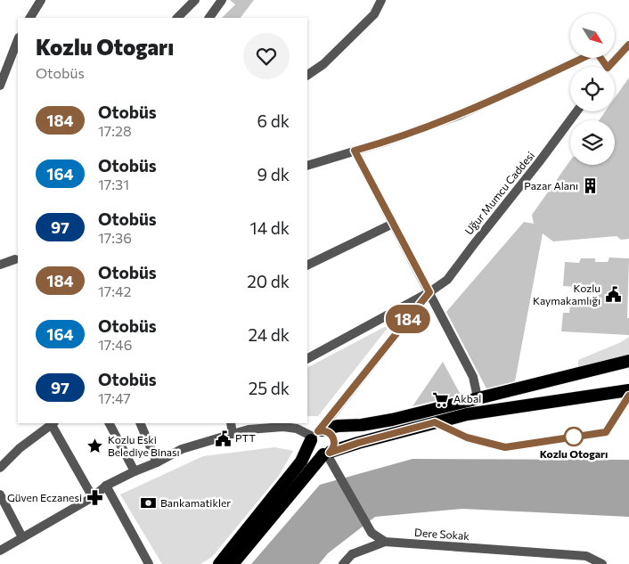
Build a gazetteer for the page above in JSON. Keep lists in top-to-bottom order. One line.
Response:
{"streets":{"street":["Uğur Mumcu Caddesi","Dere Sokak"]},"places":{"building":["Pazar Alanı"],"public building":["Kozlu Kaymakamlığı","PTT"],"supermarket":["Akbal"],"other":["Kozlu Otogarı"],"place":["Kozlu Eski Belediye Binası"],"pharmacy":["Güven Eczanesi"],"bank":["Bankamatikler"]},"lines":["bus line 184"],"north":"bottom right","page":{"on_map":"184","heading":["Kozlu Otogarı","Otobüs"],"list":[{"mark":"184","name":"Otobüs","note":"17:28","value":"6 dk"},{"mark":"164","name":"Otobüs","note":"17:31","value":"9 dk"},{"mark":"97","name":"Otobüs","note":"17:36","value":"14 dk"},{"mark":"184","name":"Otobüs","note":"17:42","value":"20 dk"},{"mark":"164","name":"Otobüs","note":"17:46","value":"24 dk"},{"mark":"97","name":"Otobüs","note":"17:47","value":"25 dk"}]}}
